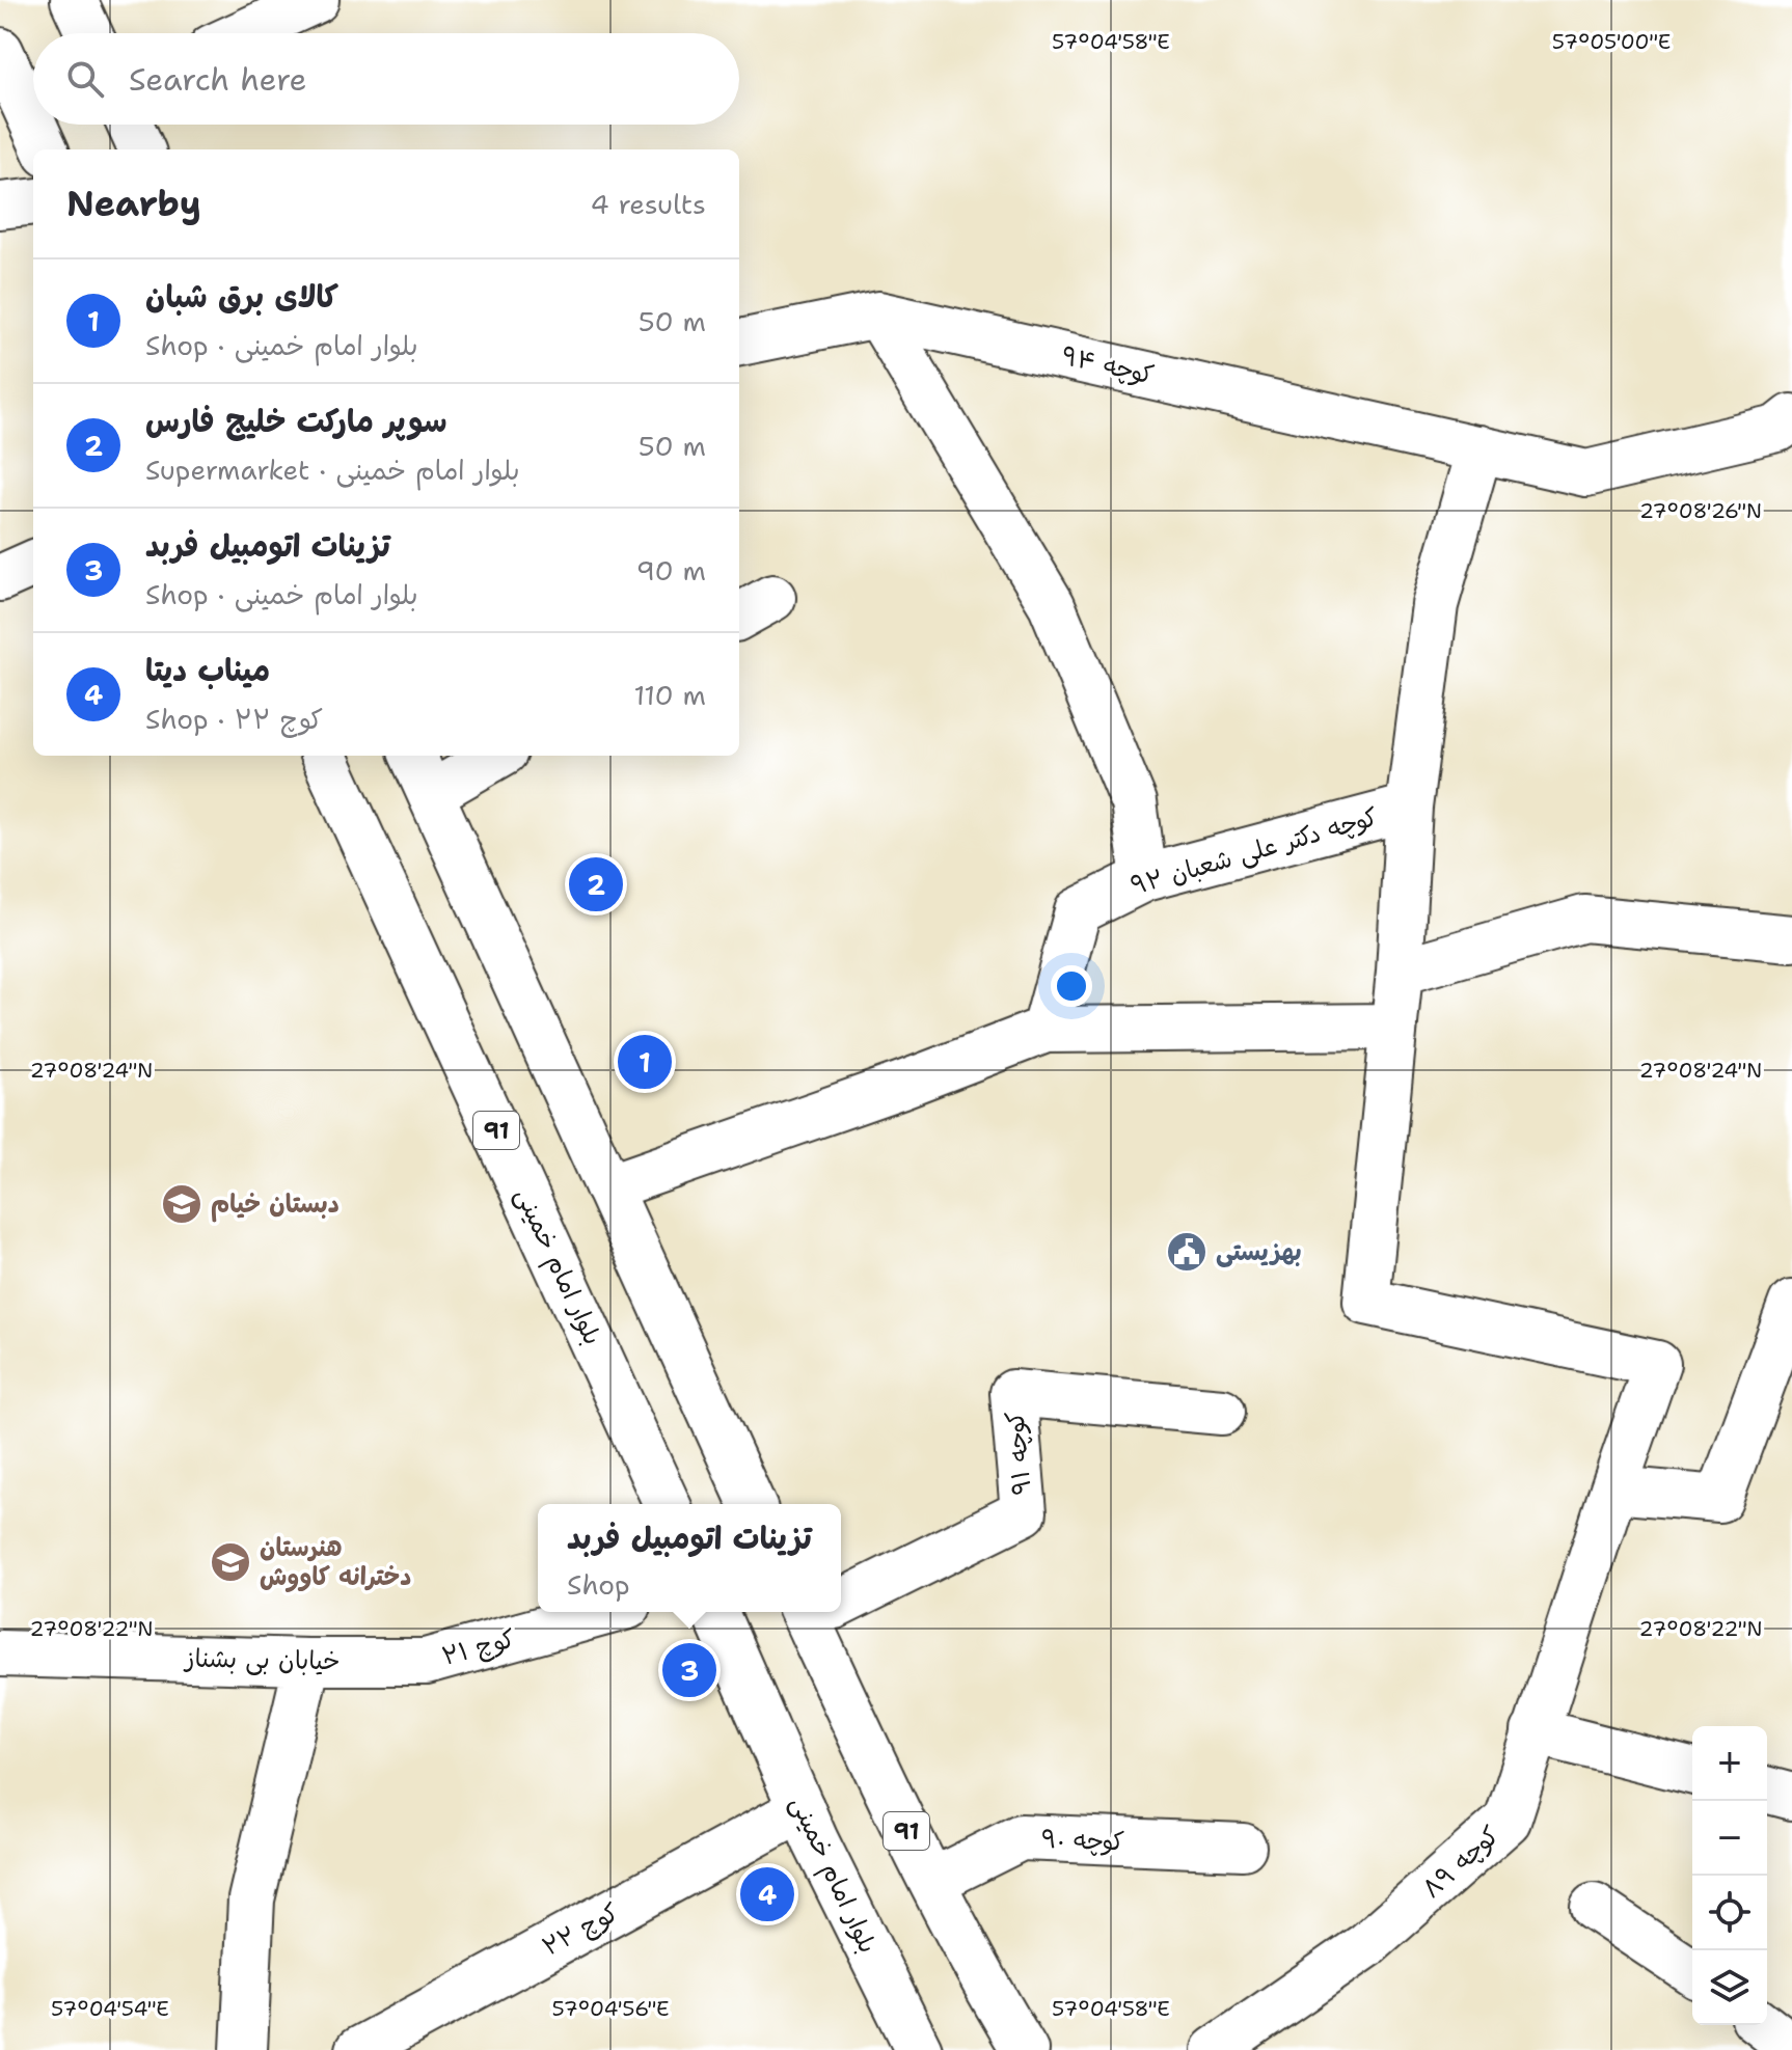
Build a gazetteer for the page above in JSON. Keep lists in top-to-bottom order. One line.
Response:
{"streets":{"street":["کوچه ۹۴","کوچه دکتر علی شعبان ۹۲","91","بلوار امام خمینی","کوچه ۹۱","کوچ ۲۱","خیابان بی بشناز","کوچه ۹۰","کوچه ۸۹","کوچ ۲۲"]},"crossings":[["کوچه دکتر علی شعبان ۹۲","کوچه ۸۹"],["91","کوچه ۹۰"],["بلوار امام خمینی","کوچ ۲۲"],["کوچ ۲۱","خیابان بی بشناز"]],"places":{"school or university":["دبستان خیام","هنرستان دخترانه کاووش"],"public building":["بهزیستی"]},"page":{"search":"Search here","heading":["Nearby","4 results"],"list":[{"mark":"1","name":"کالای برق شبان","note":"Shop · بلوار امام خمینی","value":"50 m"},{"mark":"2","name":"سوپر مارکت خلیج فارس","note":"Supermarket · بلوار امام خمینی","value":"50 m"},{"mark":"3","name":"تزینات اتومبیل فربد","note":"Shop · بلوار امام خمینی","value":"90 m"},{"mark":"4","name":"میناب دیتا","note":"Shop · کوچ ۲۲","value":"110 m"}],"pins":["2","1","3","4"],"popup":["تزینات اتومبیل فربد","Shop"],"map_buttons":["+","−"]},"coordinates":["57°04'58\"E","57°05'00\"E","27°08'26\"N","27°08'24\"N","27°08'22\"N","57°04'54\"E","57°04'56\"E"]}
